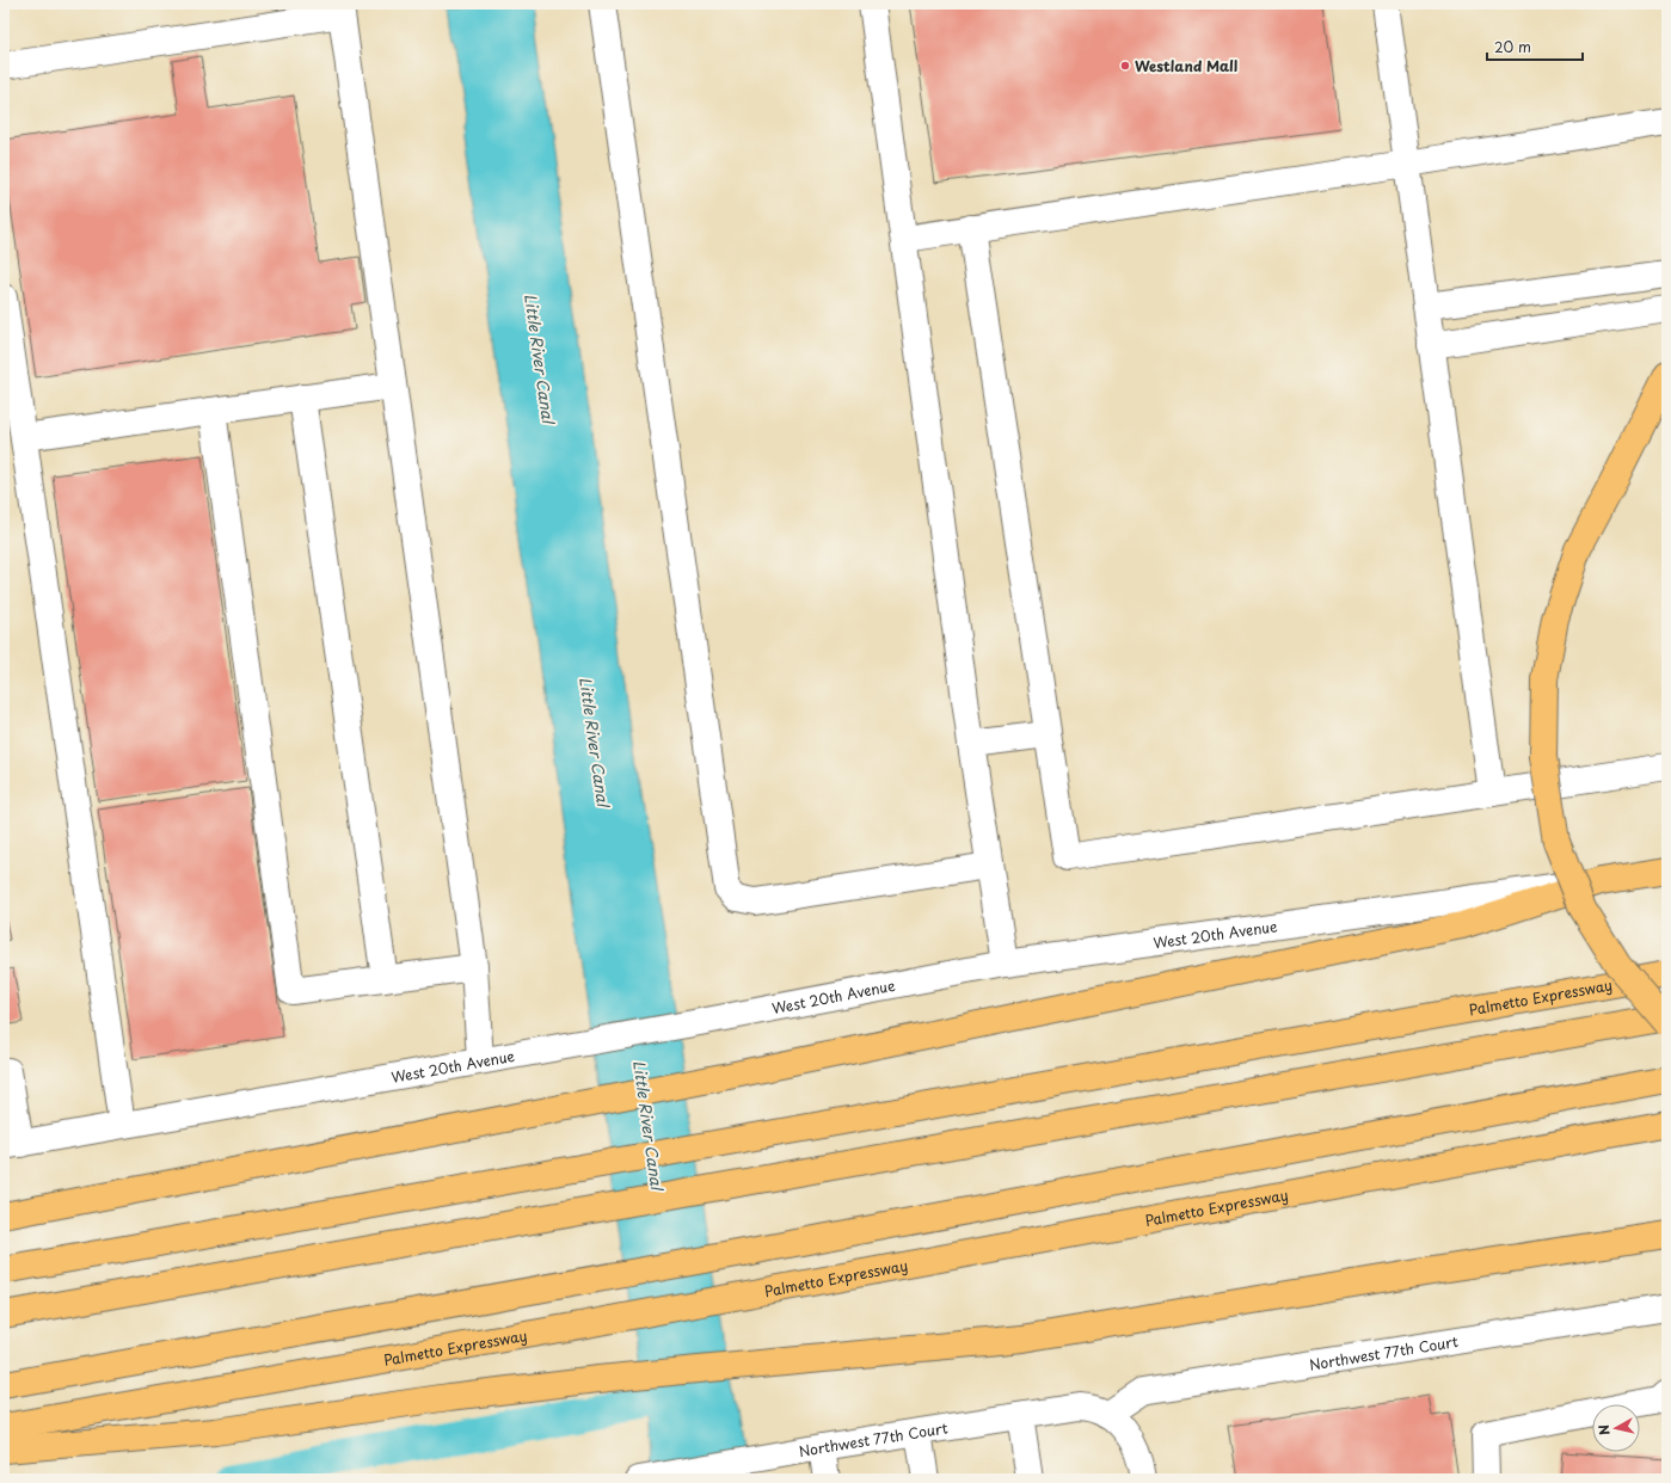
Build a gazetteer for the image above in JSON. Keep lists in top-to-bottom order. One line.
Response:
{"streets":{"main road":["West 20th Avenue","Palmetto Expressway"],"street":["Northwest 77th Court"]},"water":["Little River Canal"],"places":["Westland Mall"],"scale_bar":"20 m","north":"left"}
